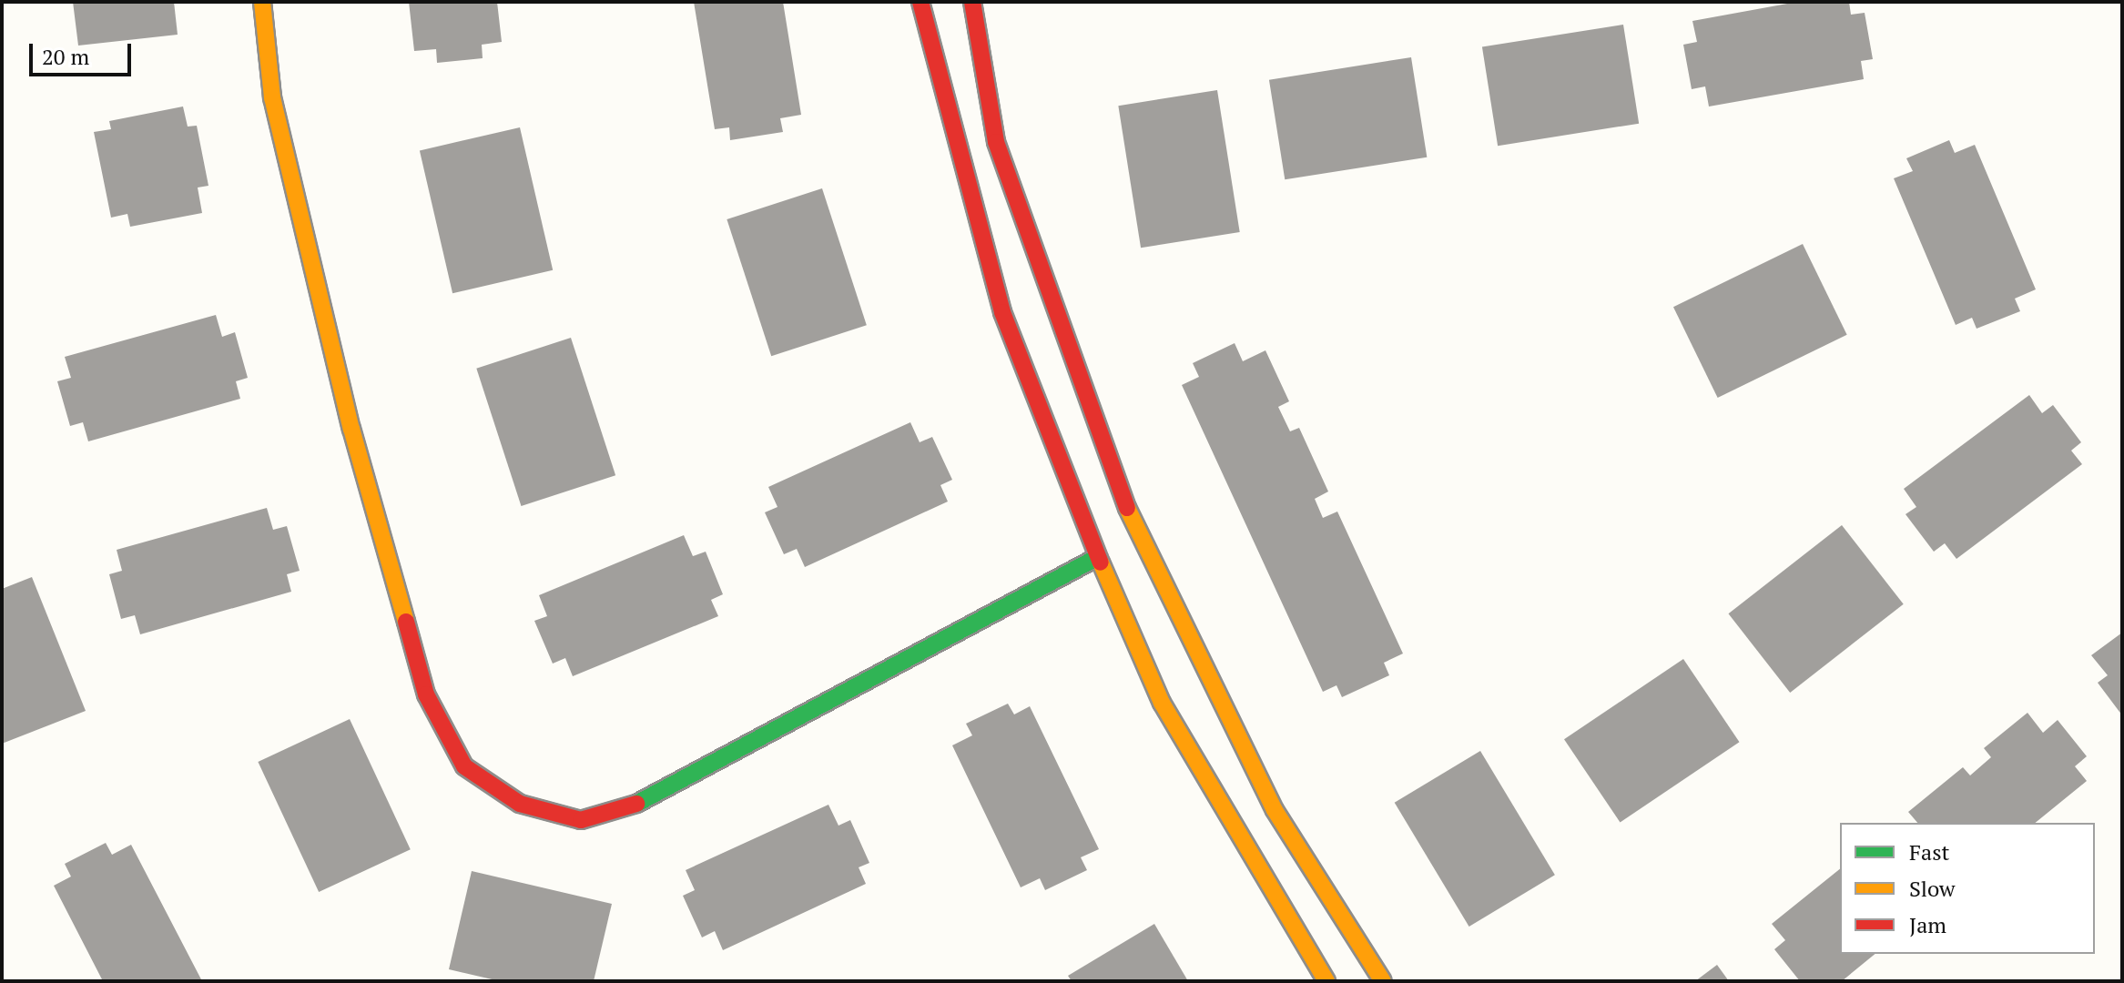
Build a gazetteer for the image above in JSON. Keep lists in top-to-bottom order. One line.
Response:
{"legend":["Fast","Slow","Jam"],"scale_bar":"20 m"}
